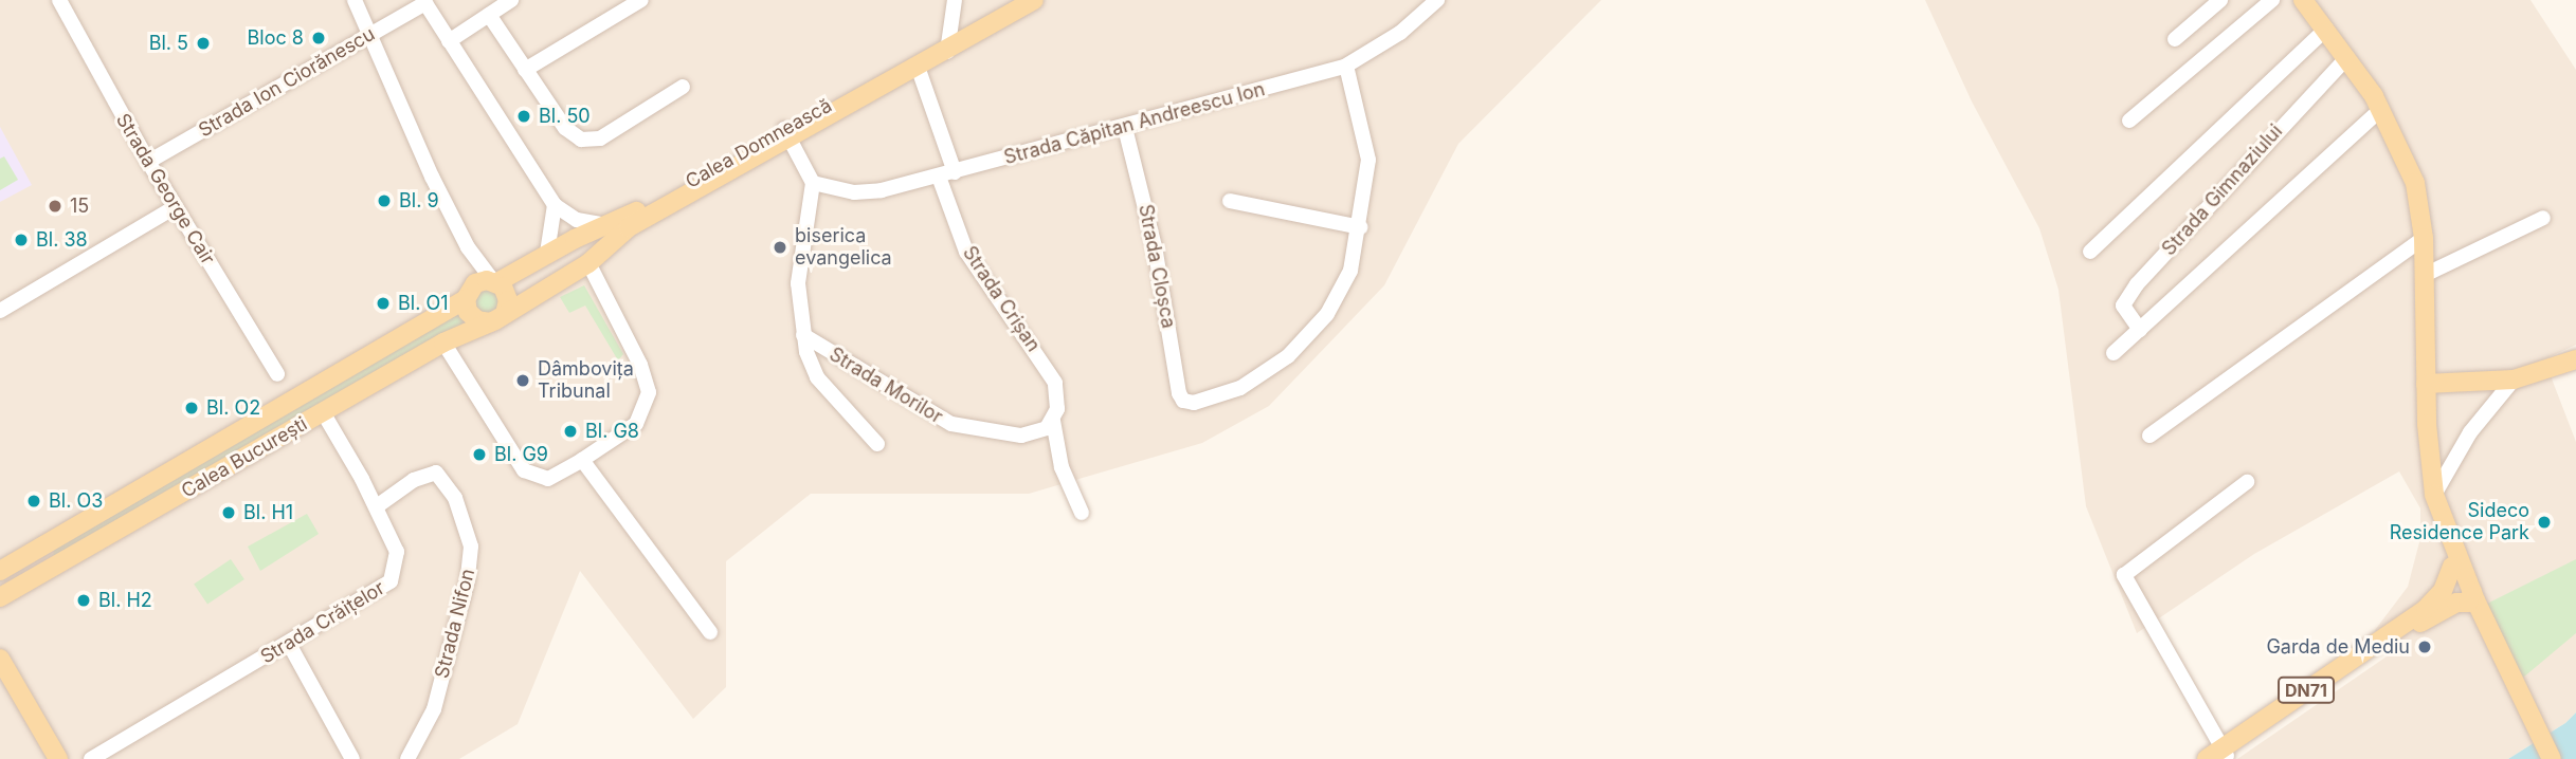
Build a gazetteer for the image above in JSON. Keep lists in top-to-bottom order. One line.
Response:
{"streets":{"main road":["Calea Domnească","Calea București","DN71"],"street":["Strada Ion Ciorănescu","Strada Căpitan Andreescu Ion","Strada George Cair","Strada Gimnaziului","Strada Cloșca","Strada Crișan","Strada Morilor","Strada Crăițelor","Strada Nifon"]},"crossings":[["Strada Ion Ciorănescu","Strada George Cair"],["Strada Căpitan Andreescu Ion","Strada Cloșca"],["Strada Căpitan Andreescu Ion","Strada Crișan"],["Calea Domnească","Strada Crișan"],["Calea Domnească","Calea București"],["Strada Crișan","Strada Morilor"],["Calea București","Strada Crăițelor"],["Strada Crăițelor","Strada Nifon"]],"places":["Bloc 8","Bl. 5","Bl. 50","Bl. 9","15","Bl. 38","biserica evangelica","Bl. O1","Dâmbovița Tribunal","Bl. O2","Bl. G8","Bl. G9","Bl. O3","Bl. H1","Sideco Residence Park","Bl. H2","Garda de Mediu"]}
